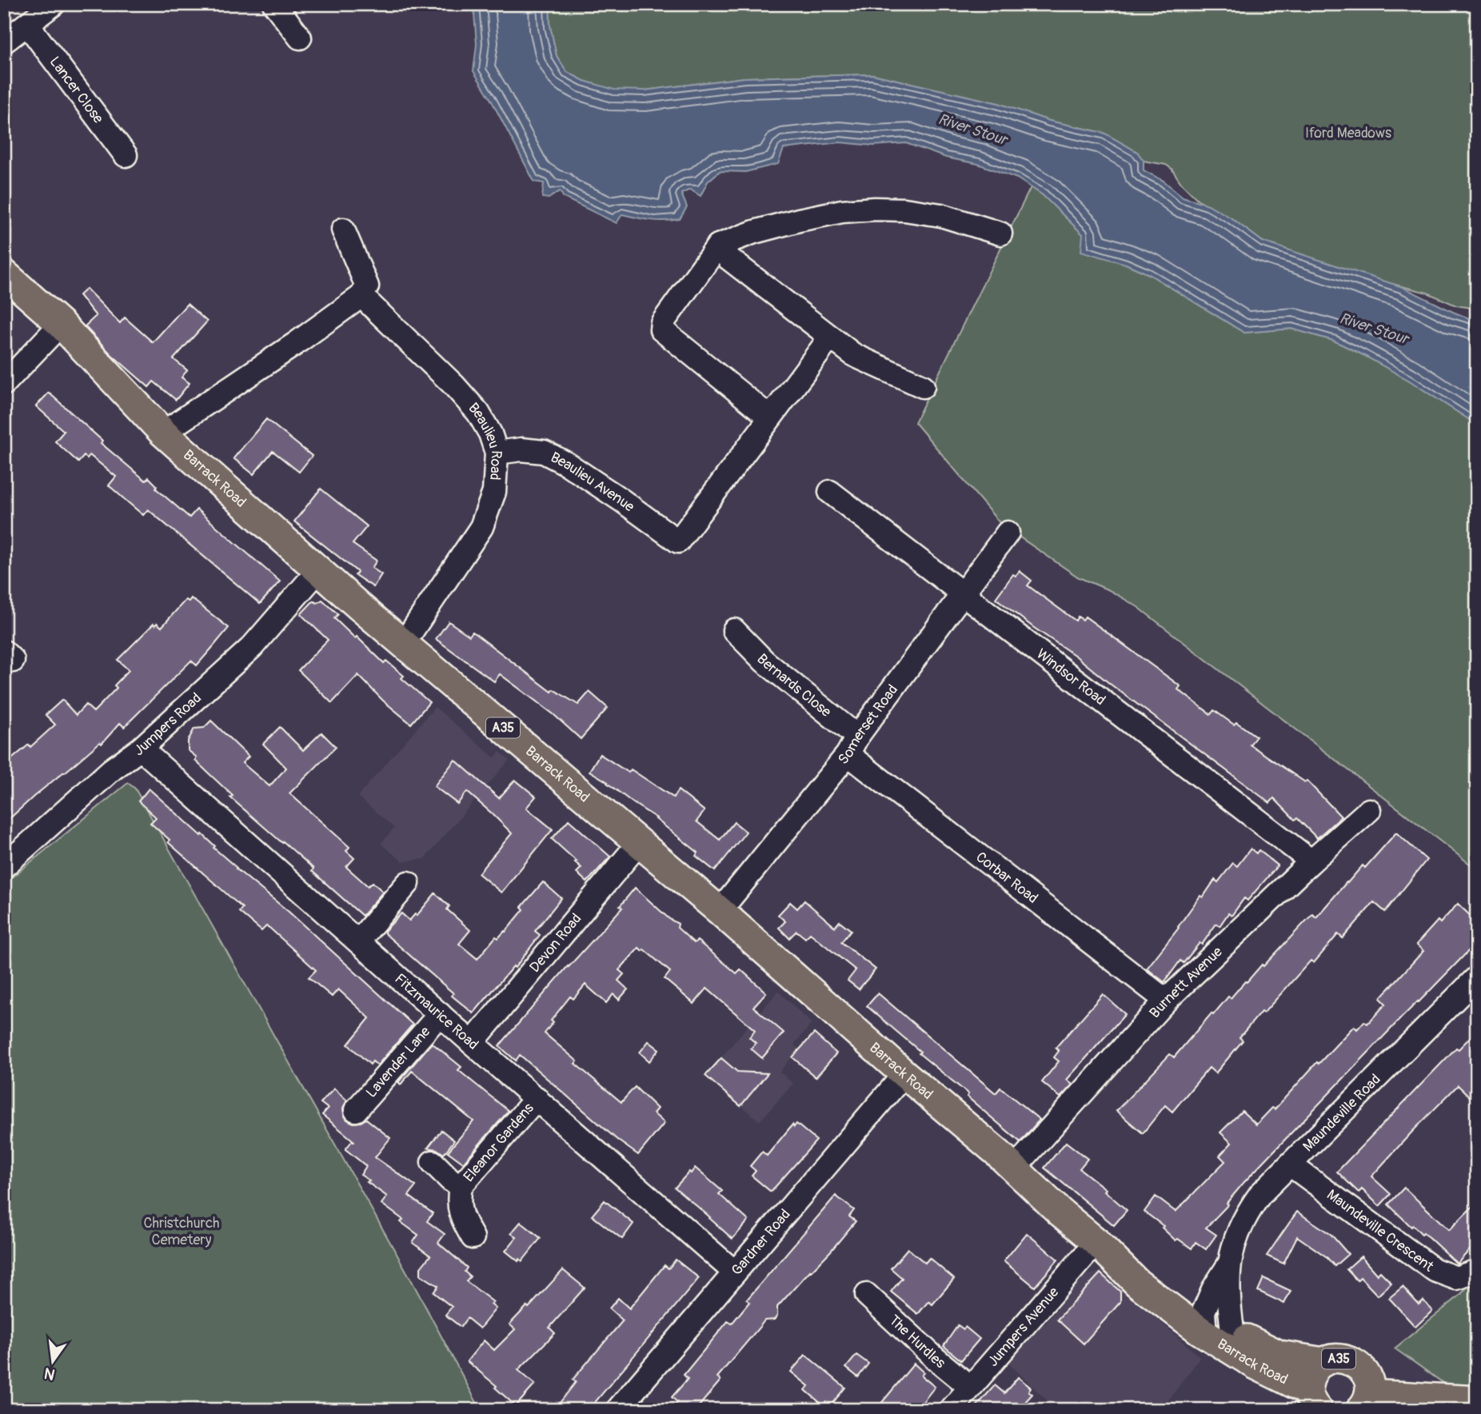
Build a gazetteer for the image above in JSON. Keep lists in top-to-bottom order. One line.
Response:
{"streets":{"main road":["Barrack Road","A35"],"street":["Lancer Close","Beaulieu Road","Beaulieu Avenue","Windsor Road","Bernards Close","Jumpers Road","Somerset Road","Corbar Road","Devon Road","Burnett Avenue","Fitzmaurice Road","Lavender Lane","Maundeville Road","Eleanor Gardens","Maundeville Crescent","Gardner Road","Jumpers Avenue","The Hurdles"]},"crossings":[["Beaulieu Road","Barrack Road"],["Beaulieu Road","Beaulieu Avenue"],["Barrack Road","Jumpers Road"],["Barrack Road","Somerset Road"],["Barrack Road","A35"],["Barrack Road","Devon Road"],["Barrack Road","Burnett Avenue"],["Barrack Road","Maundeville Road"],["Barrack Road","Gardner Road"],["Barrack Road","Jumpers Avenue"],["Windsor Road","Somerset Road"],["Windsor Road","Burnett Avenue"],["Bernards Close","Somerset Road"],["Bernards Close","Corbar Road"],["Jumpers Road","Fitzmaurice Road"],["Somerset Road","Corbar Road"],["Corbar Road","Burnett Avenue"],["Devon Road","Fitzmaurice Road"],["Fitzmaurice Road","Lavender Lane"],["Fitzmaurice Road","Eleanor Gardens"],["Fitzmaurice Road","Gardner Road"],["Maundeville Road","Maundeville Crescent"],["Jumpers Avenue","The Hurdles"]],"water":["River Stour"],"parks":["Iford Meadows","Christchurch Cemetery"],"north":"bottom"}
